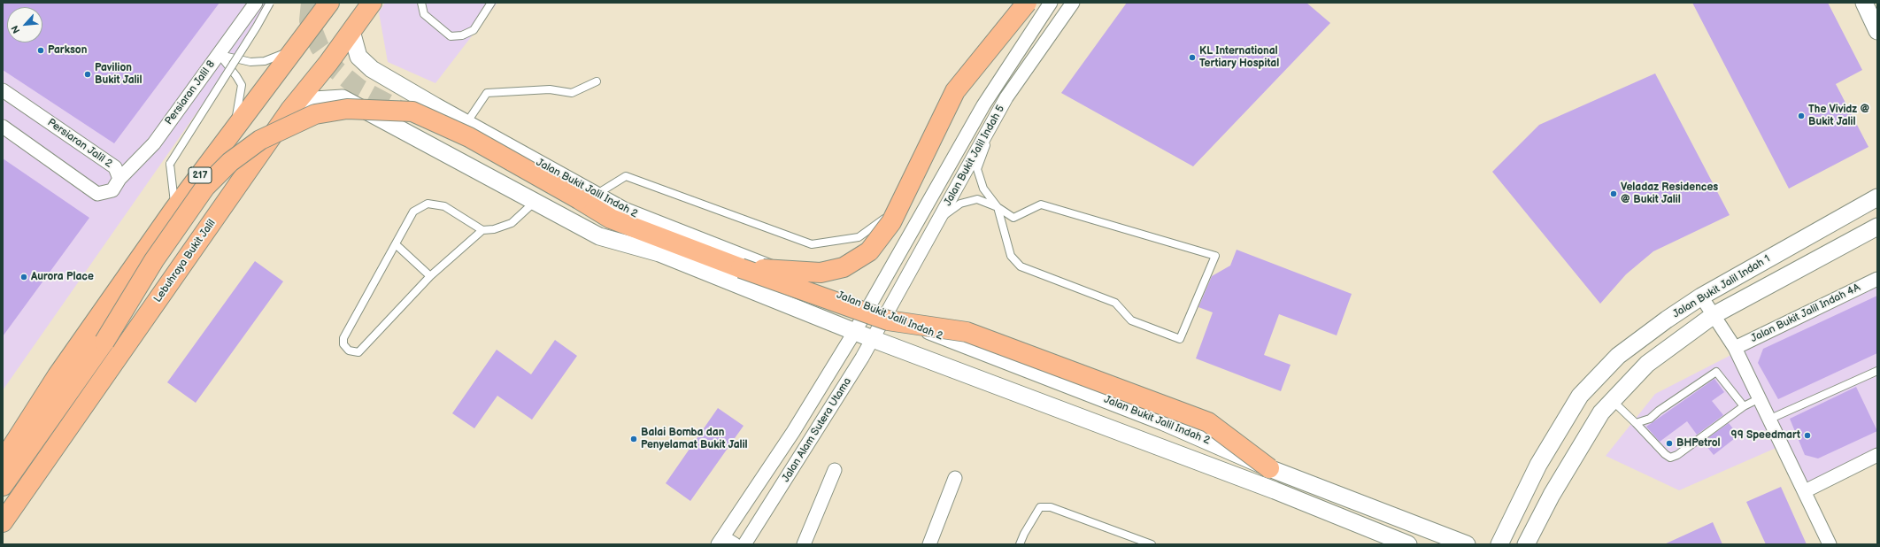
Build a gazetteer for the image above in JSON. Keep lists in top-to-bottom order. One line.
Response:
{"streets":{"highway":["217","Lebuhraya Bukit Jalil"],"street":["Persiaran Jalil 8","Persiaran Jalil 2","Jalan Bukit Jalil Indah 5","Jalan Bukit Jalil Indah 2","Jalan Bukit Jalil Indah 1","Jalan Bukit Jalil Indah 4A","Jalan Alam Sutera Utama"]},"crossings":[["Persiaran Jalil 8","Persiaran Jalil 2"],["Jalan Bukit Jalil Indah 5","Jalan Bukit Jalil Indah 2"],["Jalan Bukit Jalil Indah 5","Jalan Alam Sutera Utama"],["Jalan Bukit Jalil Indah 2","Lebuhraya Bukit Jalil"],["Jalan Bukit Jalil Indah 2","Jalan Alam Sutera Utama"]],"places":["Parkson","KL International Tertiary Hospital","Pavilion Bukit Jalil","The Vividz @ Bukit Jalil","Veladaz Residences @ Bukit Jalil","Aurora Place","99 Speedmart","Balai Bomba dan Penyelamat Bukit Jalil","BHPetrol"],"north":"bottom left"}
